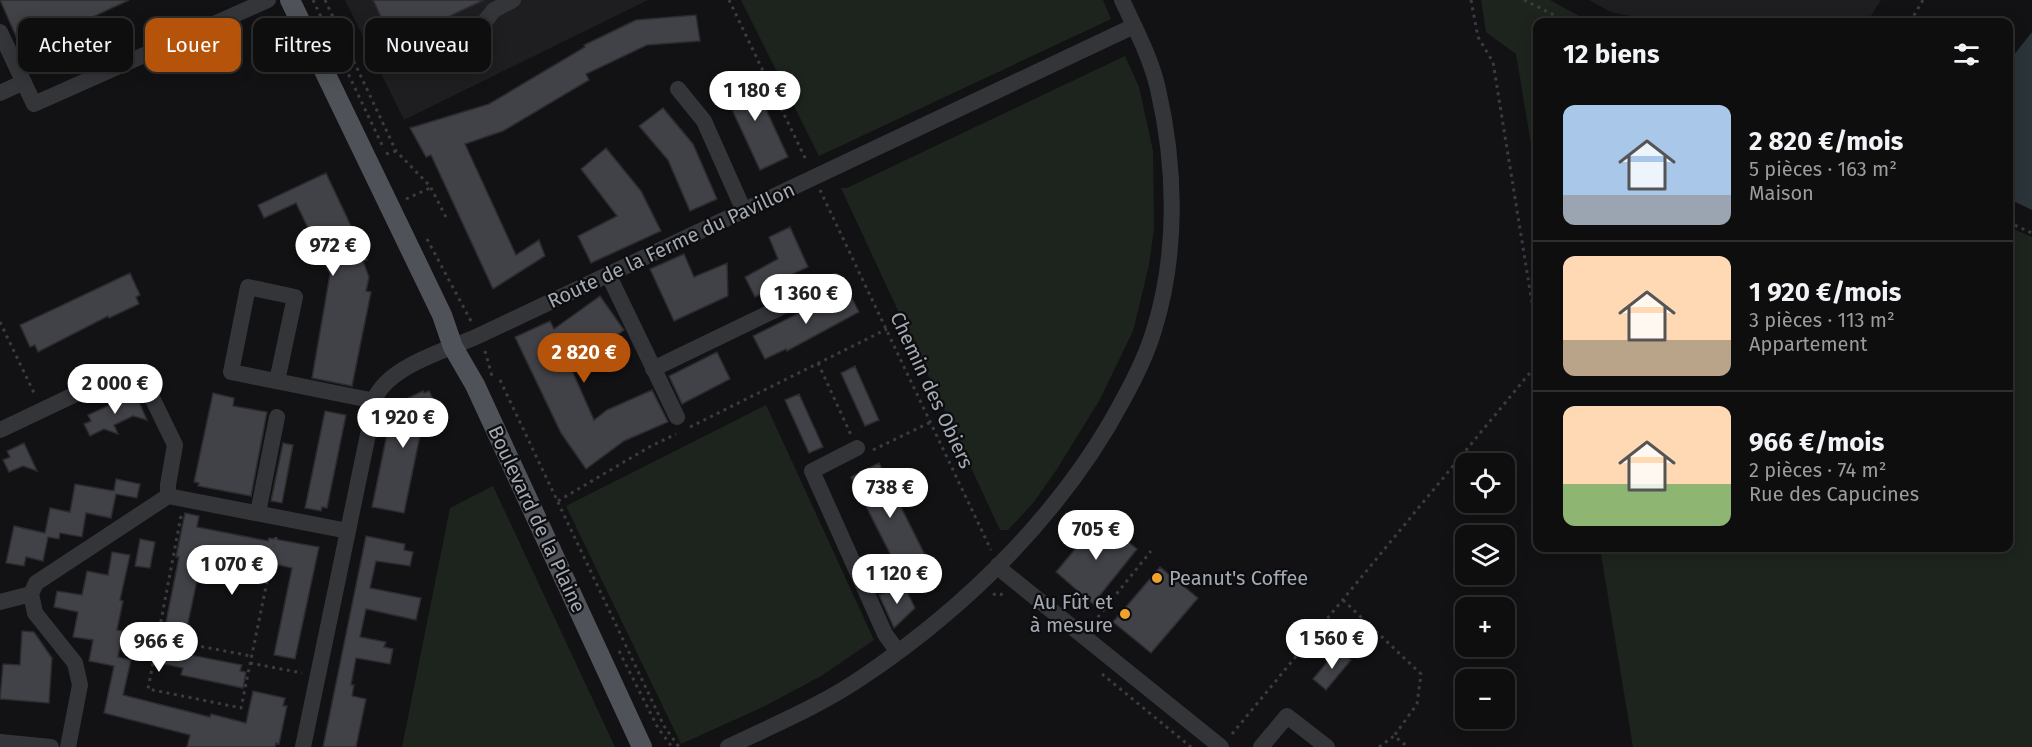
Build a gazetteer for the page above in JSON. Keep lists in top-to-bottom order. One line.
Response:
{"streets":{"main road":["Boulevard de la Plaine"],"street":["Route de la Ferme du Pavillon"],"path":["Chemin des Obiers"]},"crossings":[["Route de la Ferme du Pavillon","Chemin des Obiers"],["Route de la Ferme du Pavillon","Boulevard de la Plaine"]],"places":["Peanut's Coffee","Au Fût et à mesure"],"page":{"chip":["Acheter","Louer","Filtres","Nouveau"],"heading":"12 biens","price":["1 180 €","972 €","1 360 €","2 820 €","2 000 €","1 920 €","738 €","705 €","1 070 €","1 120 €","1 560 €","966 €"],"list":[{"name":"2 820 €/mois","note":"5 pièces · 163 m² · Maison"},{"name":"1 920 €/mois","note":"3 pièces · 113 m² · Appartement"},{"name":"966 €/mois","note":"2 pièces · 74 m² · Rue des Capucines"}],"map_buttons":["+","−"]}}
